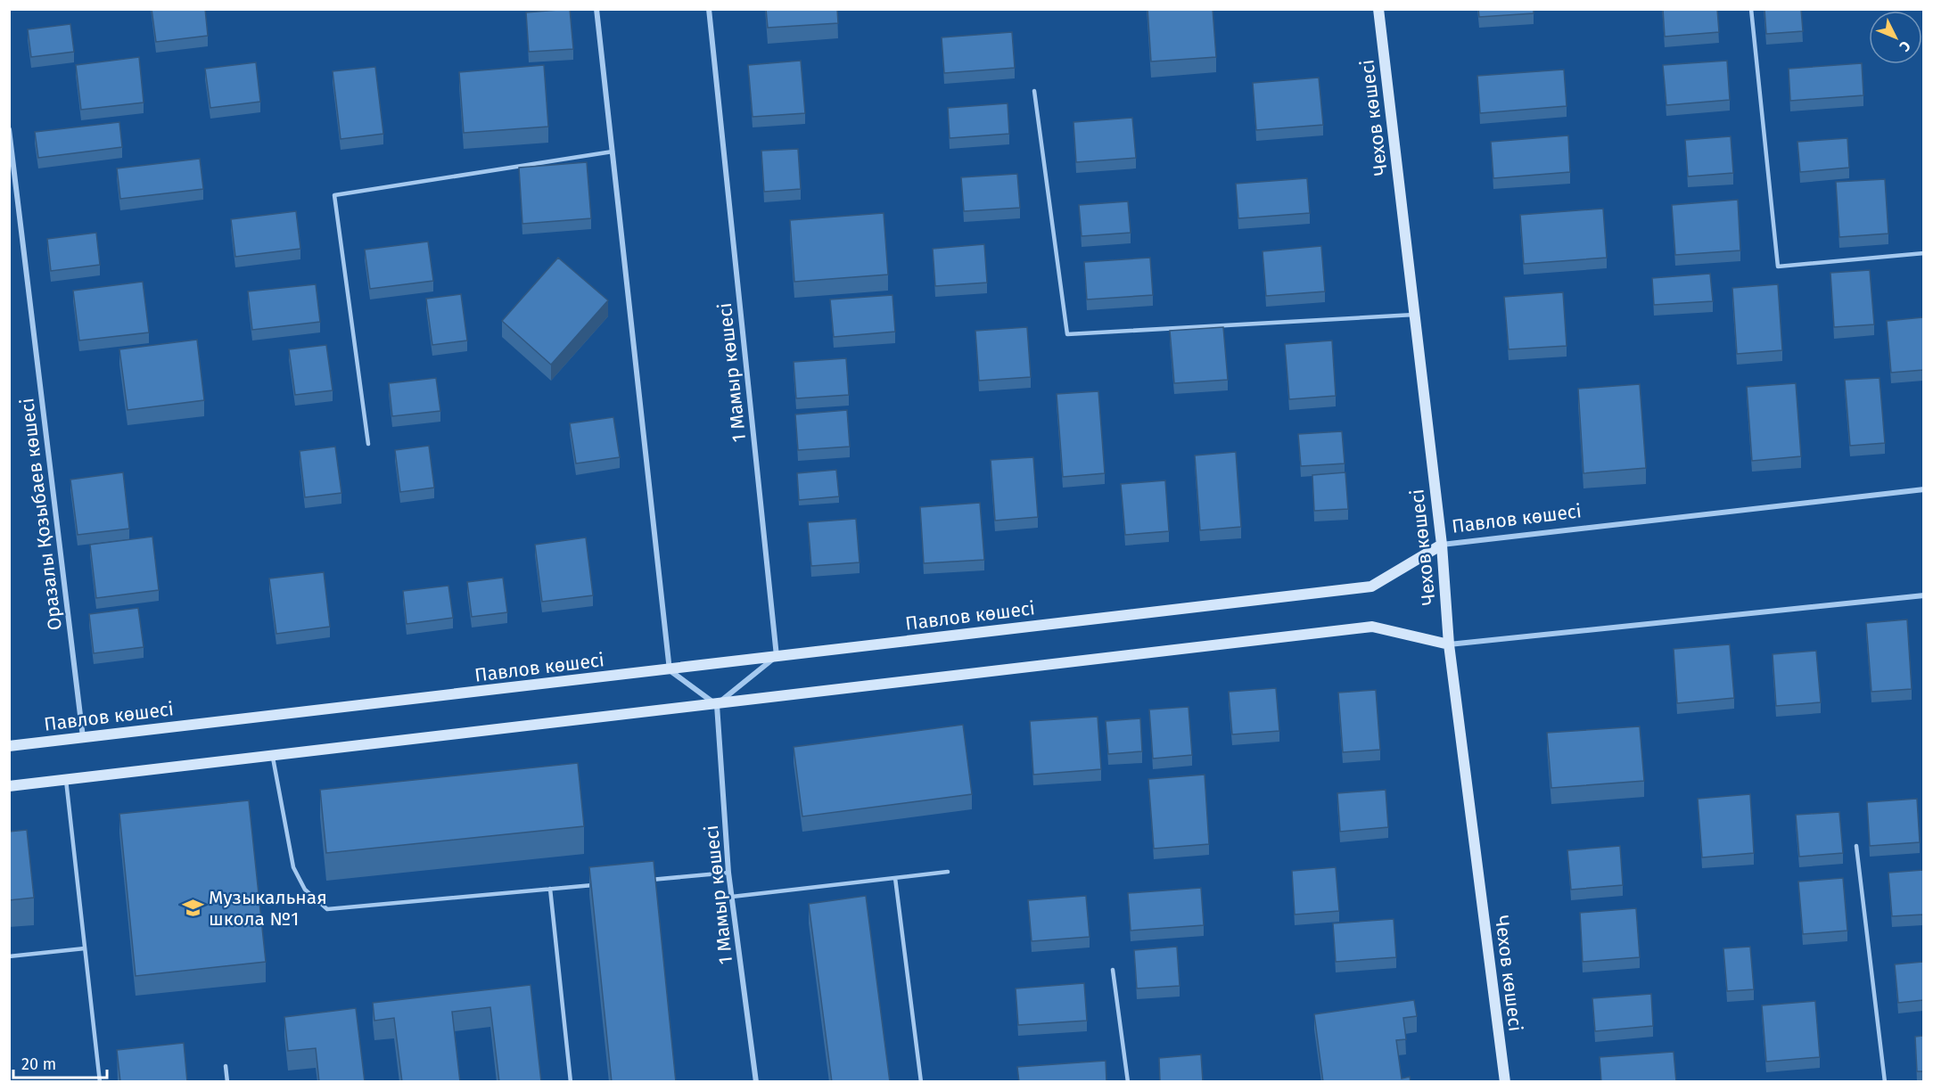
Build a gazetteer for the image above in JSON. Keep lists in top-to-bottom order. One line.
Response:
{"streets":{"street":["Чехов көшесі","1 Мамыр көшесі","Оразалы Қозыбаев көшесі","Павлов көшесі"]},"crossings":[["Чехов көшесі","Павлов көшесі"],["1 Мамыр көшесі","Павлов көшесі"],["Оразалы Қозыбаев көшесі","Павлов көшесі"]],"places":{"school or university":["Музыкальная школа №1"]},"scale_bar":"20 m","north":"bottom right"}
